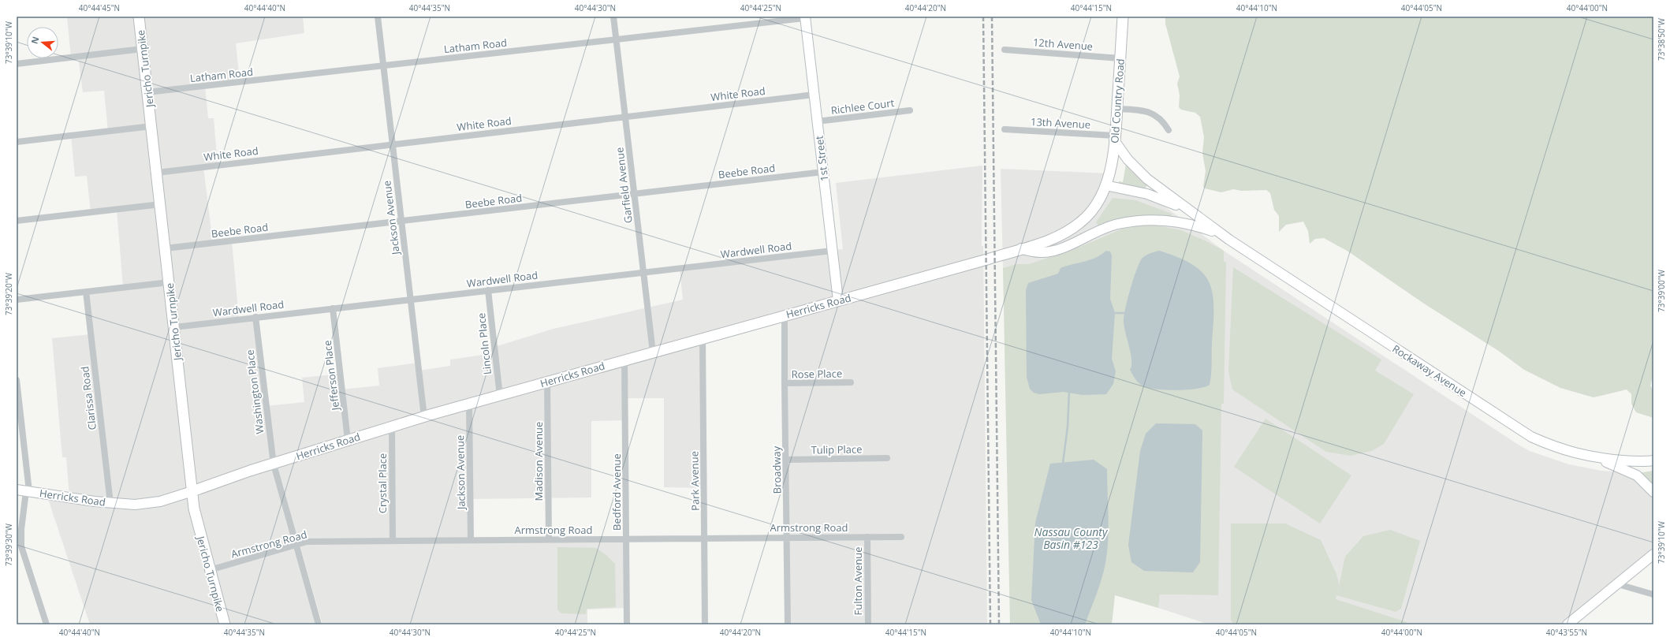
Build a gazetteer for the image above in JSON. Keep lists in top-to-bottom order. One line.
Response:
{"streets":{"main road":["Jericho Turnpike","Old Country Road","1st Street","Herricks Road","Rockaway Avenue"],"street":["12th Avenue","Latham Road","White Road","Richlee Court","13th Avenue","Beebe Road","Garfield Avenue","Jackson Avenue","Wardwell Road","Lincoln Place","Rose Place","Jefferson Place","Washington Place","Clarissa Road","Tulip Place","Madison Avenue","Broadway","Park Avenue","Crystal Place","Bedford Avenue","Armstrong Road","Fulton Avenue"]},"crossings":[["12th Avenue","Old Country Road"],["Latham Road","Jericho Turnpike"],["Latham Road","1st Street"],["Latham Road","Garfield Avenue"],["Latham Road","Jackson Avenue"],["Jericho Turnpike","White Road"],["Jericho Turnpike","Beebe Road"],["Jericho Turnpike","Wardwell Road"],["Jericho Turnpike","Herricks Road"],["Jericho Turnpike","Armstrong Road"],["White Road","1st Street"],["White Road","Garfield Avenue"],["White Road","Jackson Avenue"],["Old Country Road","13th Avenue"],["Old Country Road","Herricks Road"],["Old Country Road","Rockaway Avenue"],["Richlee Court","1st Street"],["13th Avenue","Rockaway Avenue"],["1st Street","Beebe Road"],["1st Street","Wardwell Road"],["1st Street","Herricks Road"],["Beebe Road","Garfield Avenue"],["Beebe Road","Jackson Avenue"],["Garfield Avenue","Wardwell Road"],["Garfield Avenue","Herricks Road"],["Jackson Avenue","Wardwell Road"],["Jackson Avenue","Herricks Road"],["Jackson Avenue","Armstrong Road"],["Wardwell Road","Lincoln Place"],["Wardwell Road","Jefferson Place"],["Wardwell Road","Washington Place"],["Herricks Road","Lincoln Place"],["Herricks Road","Rockaway Avenue"],["Herricks Road","Jefferson Place"],["Herricks Road","Washington Place"],["Herricks Road","Clarissa Road"],["Herricks Road","Madison Avenue"],["Herricks Road","Broadway"],["Herricks Road","Park Avenue"],["Herricks Road","Crystal Place"],["Herricks Road","Bedford Avenue"],["Rose Place","Broadway"],["Washington Place","Armstrong Road"],["Tulip Place","Broadway"],["Madison Avenue","Armstrong Road"],["Broadway","Armstrong Road"],["Park Avenue","Armstrong Road"],["Crystal Place","Armstrong Road"],["Bedford Avenue","Armstrong Road"],["Armstrong Road","Fulton Avenue"]],"water":["Nassau County Basin #123"],"north":"left","coordinates":["40°44'45\"N","40°44'40\"N","40°44'35\"N","40°44'30\"N","40°44'25\"N","40°44'20\"N","40°44'15\"N","40°44'10\"N","40°44'05\"N","40°44'00\"N","73°38'50\"W","73°39'10\"W","73°39'00\"W","73°39'20\"W","73°39'30\"W","40°43'55\"N"]}
